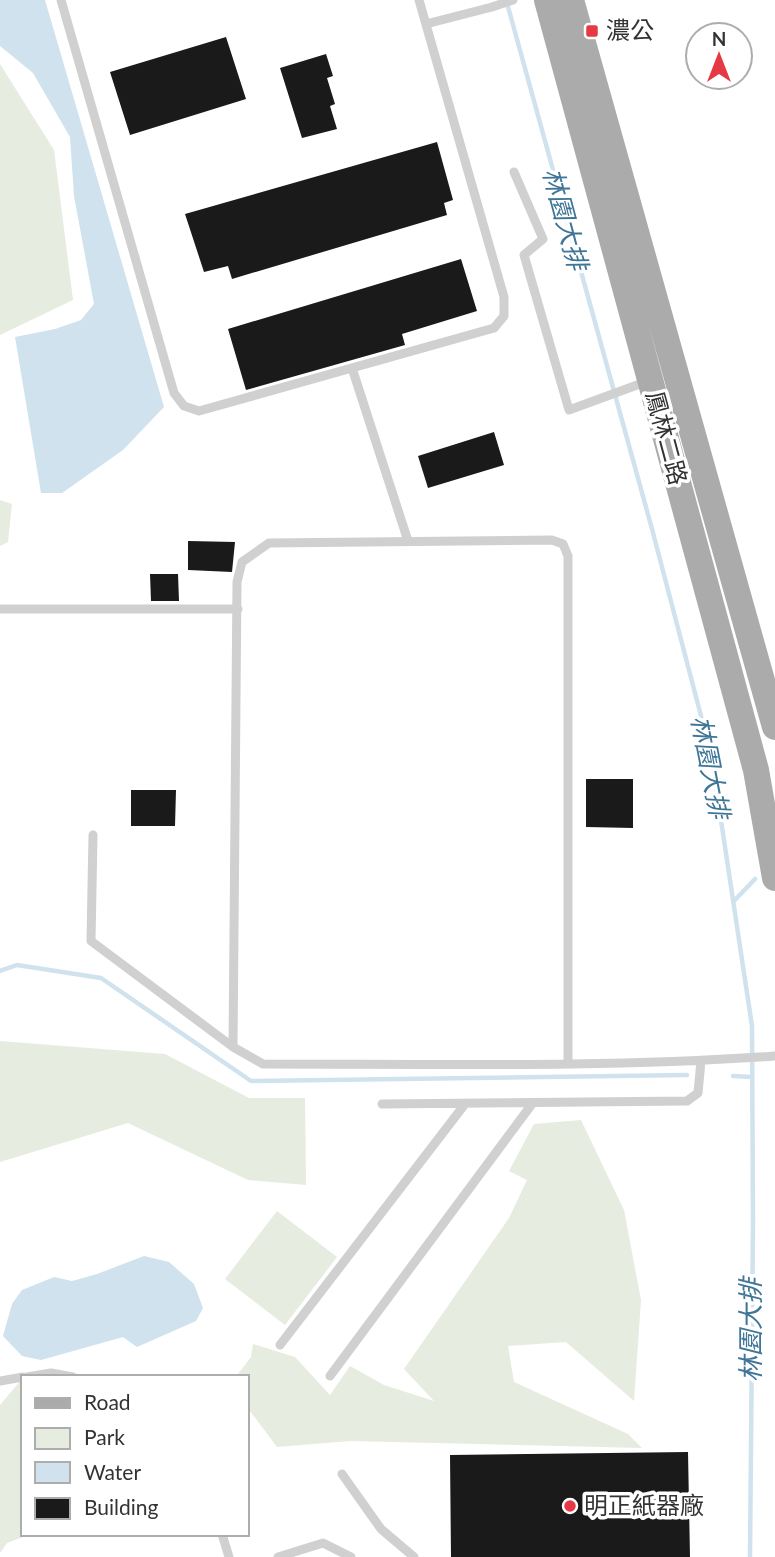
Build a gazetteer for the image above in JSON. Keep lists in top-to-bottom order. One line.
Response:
{"streets":{"main road":["鳳林二路"]},"water":["林園大排"],"places":{"transit":["濃公"],"other":["明正紙器廠"]},"legend":["Road","Park","Water","Building"],"north":"top"}
